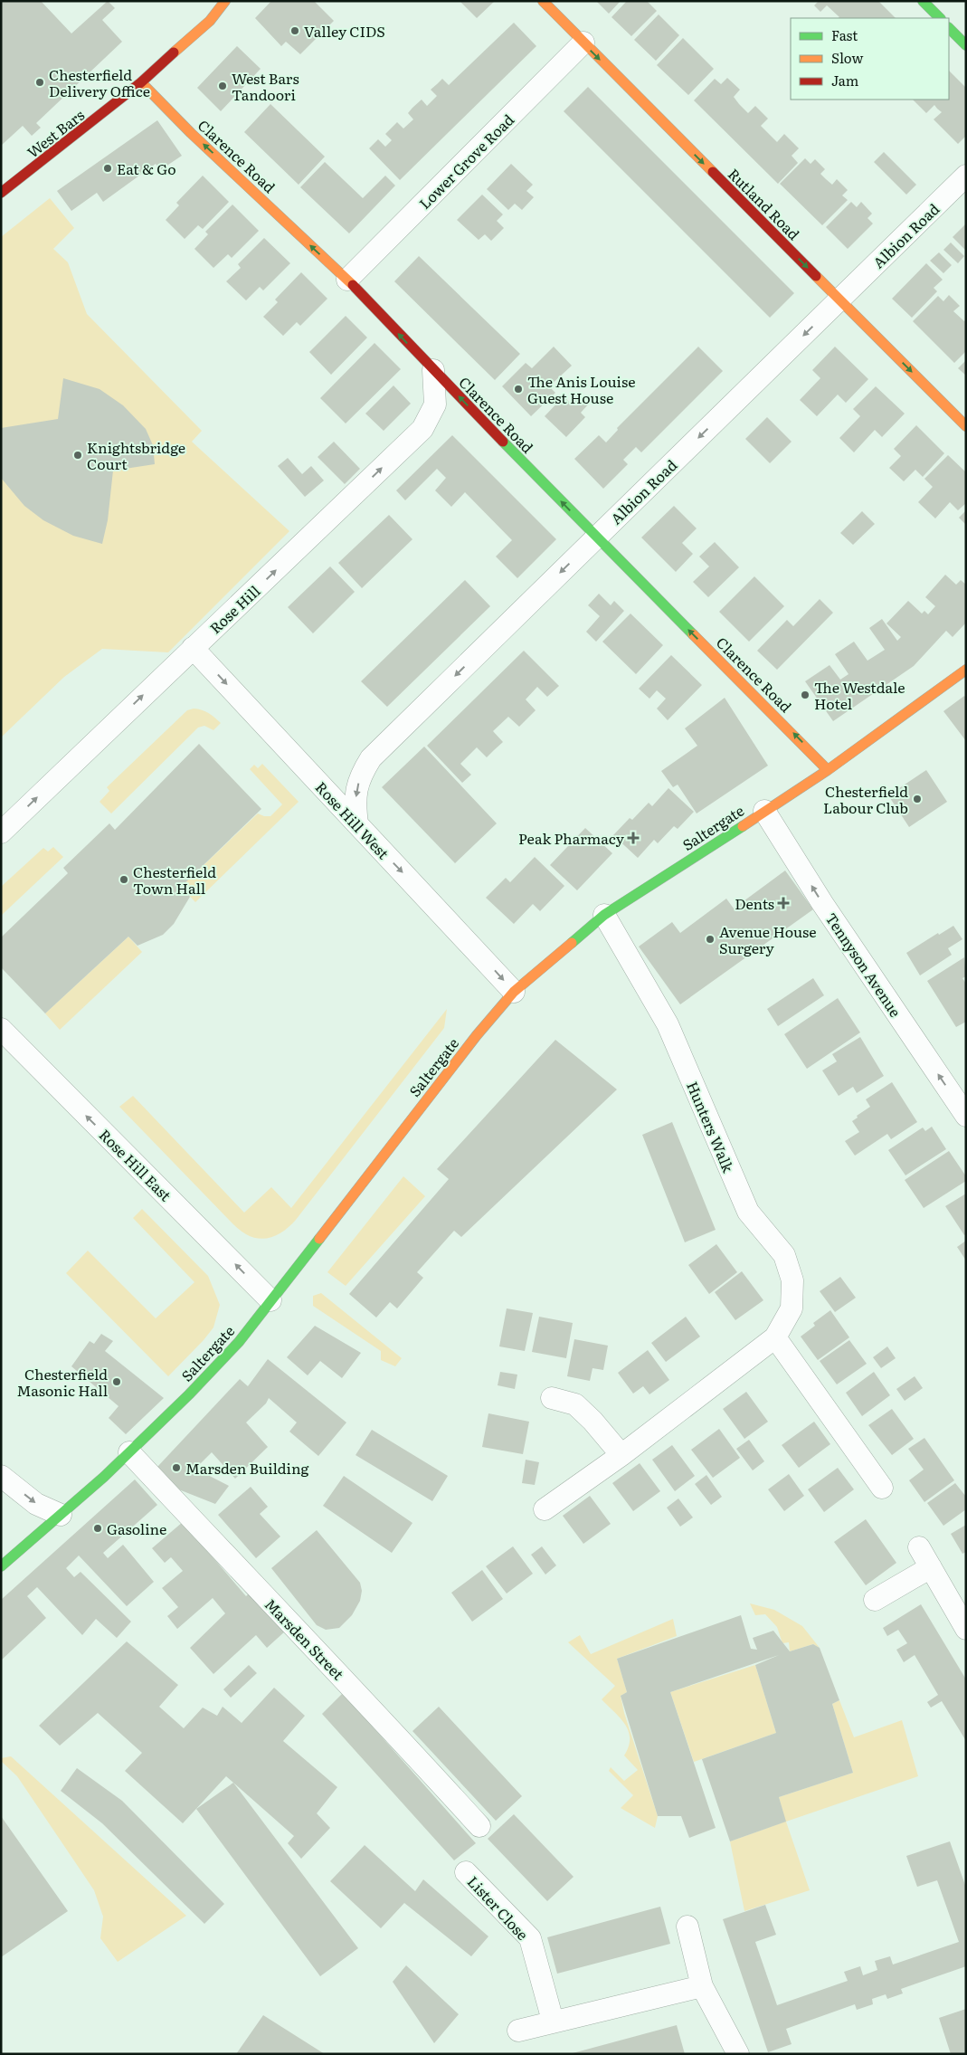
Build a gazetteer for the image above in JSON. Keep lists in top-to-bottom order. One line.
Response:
{"streets":{"street":["West Bars","Clarence Road","Lower Grove Road","Rutland Road","Albion Road","Rose Hill","Rose Hill West","Saltergate","Tennyson Avenue","Hunters Walk","Rose Hill East","Marsden Street","Lister Close"]},"crossings":[["West Bars","Clarence Road"],["Clarence Road","Lower Grove Road"],["Clarence Road","Albion Road"],["Clarence Road","Rose Hill"],["Clarence Road","Saltergate"],["Lower Grove Road","Rutland Road"],["Rutland Road","Albion Road"],["Albion Road","Rose Hill West"],["Rose Hill","Rose Hill West"],["Rose Hill West","Saltergate"],["Saltergate","Tennyson Avenue"],["Saltergate","Hunters Walk"],["Saltergate","Rose Hill East"],["Saltergate","Marsden Street"]],"one_way":["Clarence Road","Rutland Road","Albion Road","Rose Hill","Rose Hill West","Tennyson Avenue","Rose Hill East"],"places":{"other":["Valley CIDS","Chesterfield Delivery Office","West Bars Tandoori","Eat & Go","The Anis Louise Guest House","Knightsbridge Court","The Westdale Hotel","Chesterfield Labour Club","Chesterfield Town Hall","Avenue House Surgery","Chesterfield Masonic Hall","Marsden Building","Gasoline"],"health":["Peak Pharmacy","Dents"]},"legend":["Fast","Slow","Jam"]}
